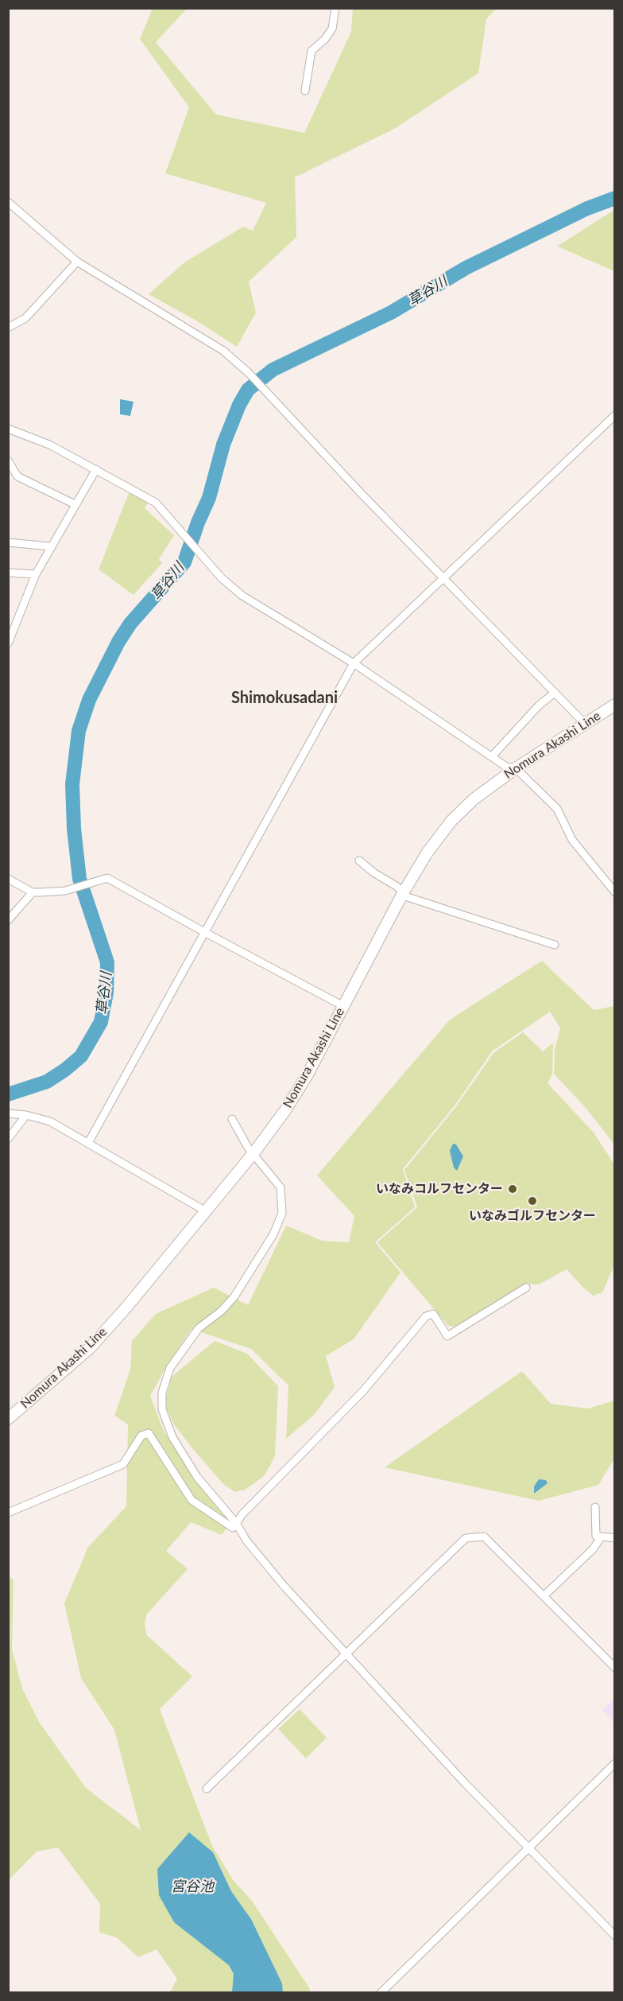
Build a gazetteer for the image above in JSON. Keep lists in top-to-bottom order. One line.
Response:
{"streets":{"main road":["Nomura Akashi Line"]},"districts":["Shimokusadani"],"water":["草谷川","宮谷池"],"places":["いなみコルフセンター","いなみゴルフセンター"]}
